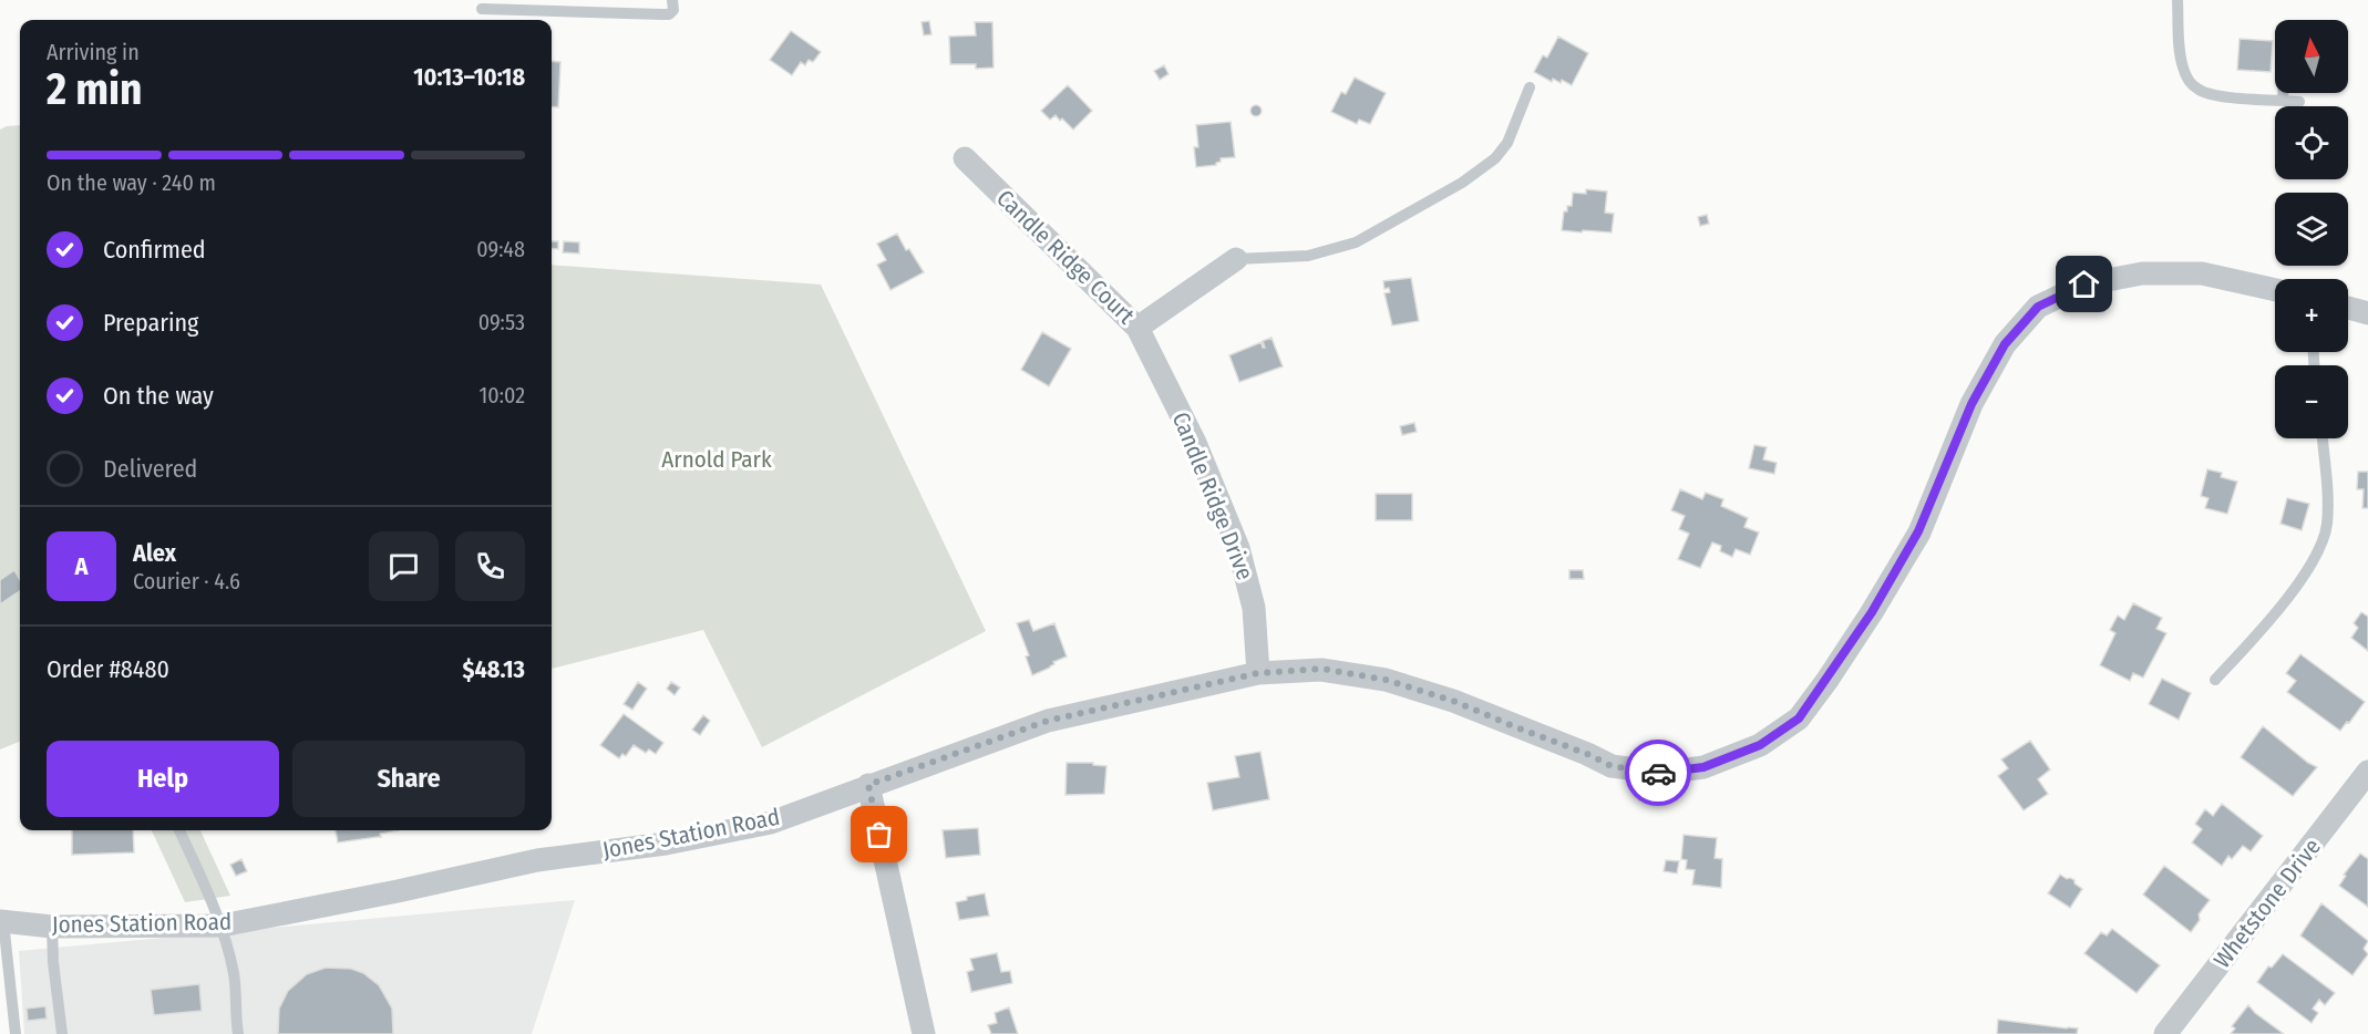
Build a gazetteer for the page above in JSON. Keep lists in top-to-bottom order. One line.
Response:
{"streets":{"street":["Candle Ridge Court","Candle Ridge Drive","Jones Station Road","Whetstone Drive"]},"crossings":[["Candle Ridge Court","Candle Ridge Drive"],["Candle Ridge Drive","Jones Station Road"]],"parks":["Arnold Park"],"north":"top","page":{"map_buttons":["+","−"],"heading":["2 min","Arriving in","10:13–10:18"],"panel":["Alex","Courier · 4.6","Order #8480","$48.13"],"bar":"On the way · 240 m","list":[["Confirmed","09:48"],["Preparing","09:53"],["On the way","10:02"],"Delivered"],"round":"A","buttons":["Help","Share"]}}
